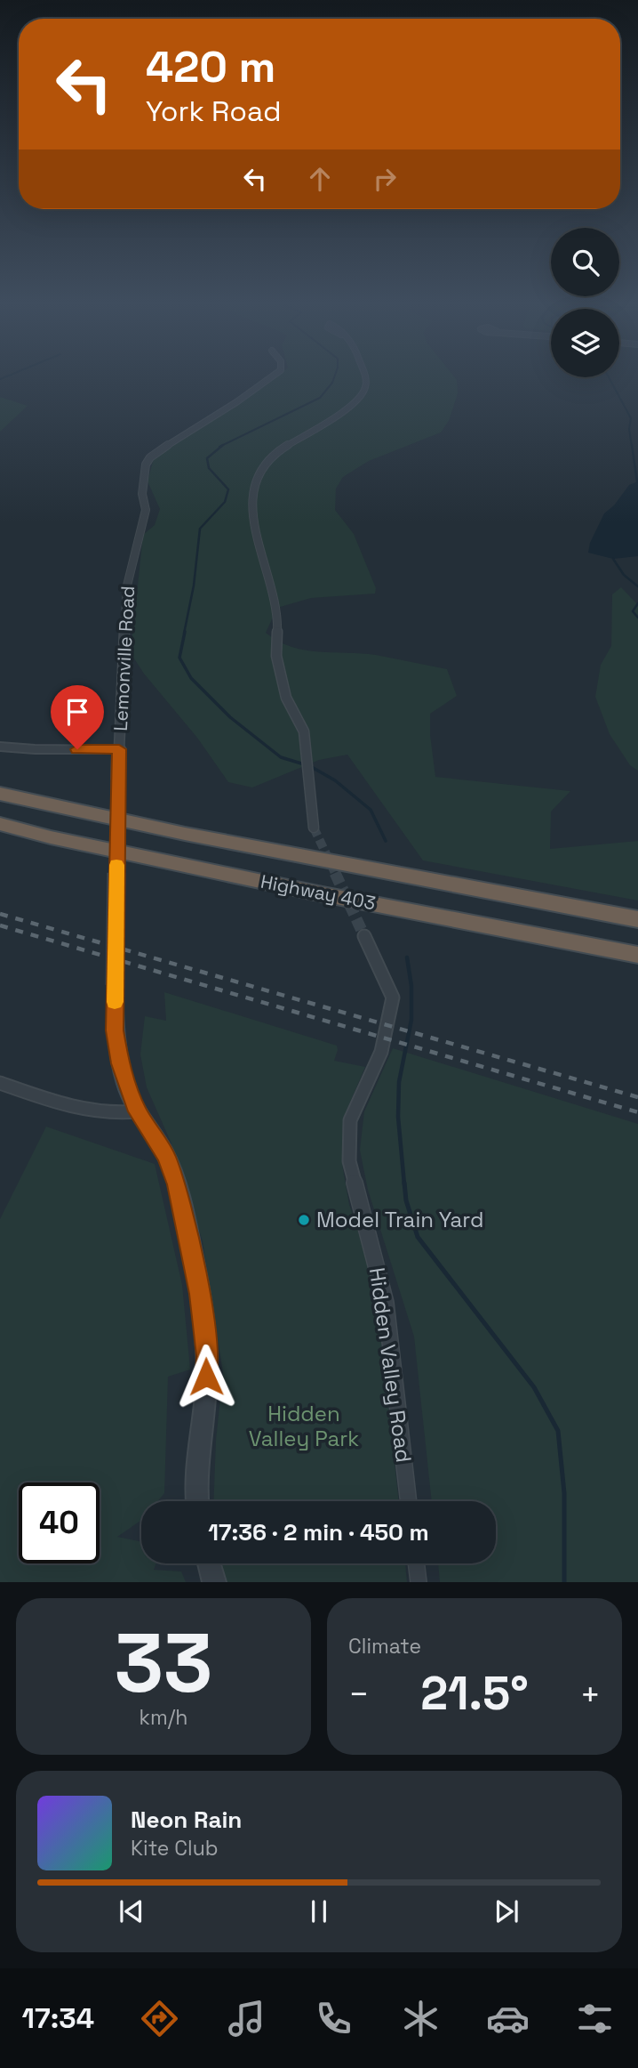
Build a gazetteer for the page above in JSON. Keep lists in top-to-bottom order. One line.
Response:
{"streets":{"highway":["Highway 403"],"street":["Lemonville Road","Hidden Valley Road"]},"parks":["Hidden Valley Park"],"places":["Model Train Yard"],"page":{"turn":["420 m","York Road"],"limit":"40","trip":"17:36 · 2 min · 450 m","tile":[["33","km/h"],"Climate"],"heat":["−","21.5°","+"],"song":["Neon Rain","Kite Club"],"tabs":"17:34"}}
